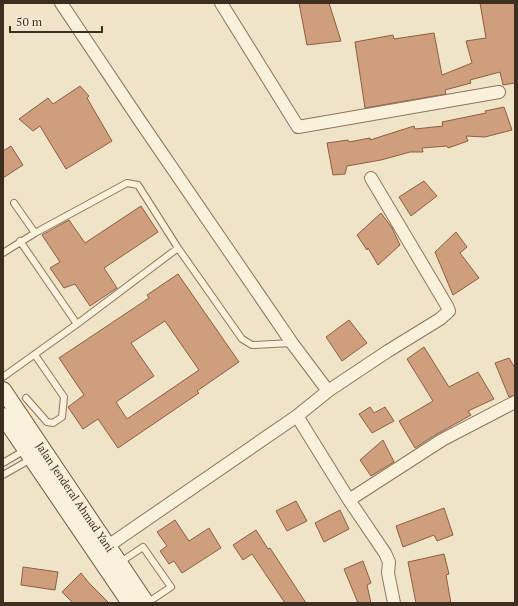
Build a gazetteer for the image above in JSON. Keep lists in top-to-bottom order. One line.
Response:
{"streets":{"main road":["Jalan Jenderal Ahmad Yani"]},"scale_bar":"50 m"}
